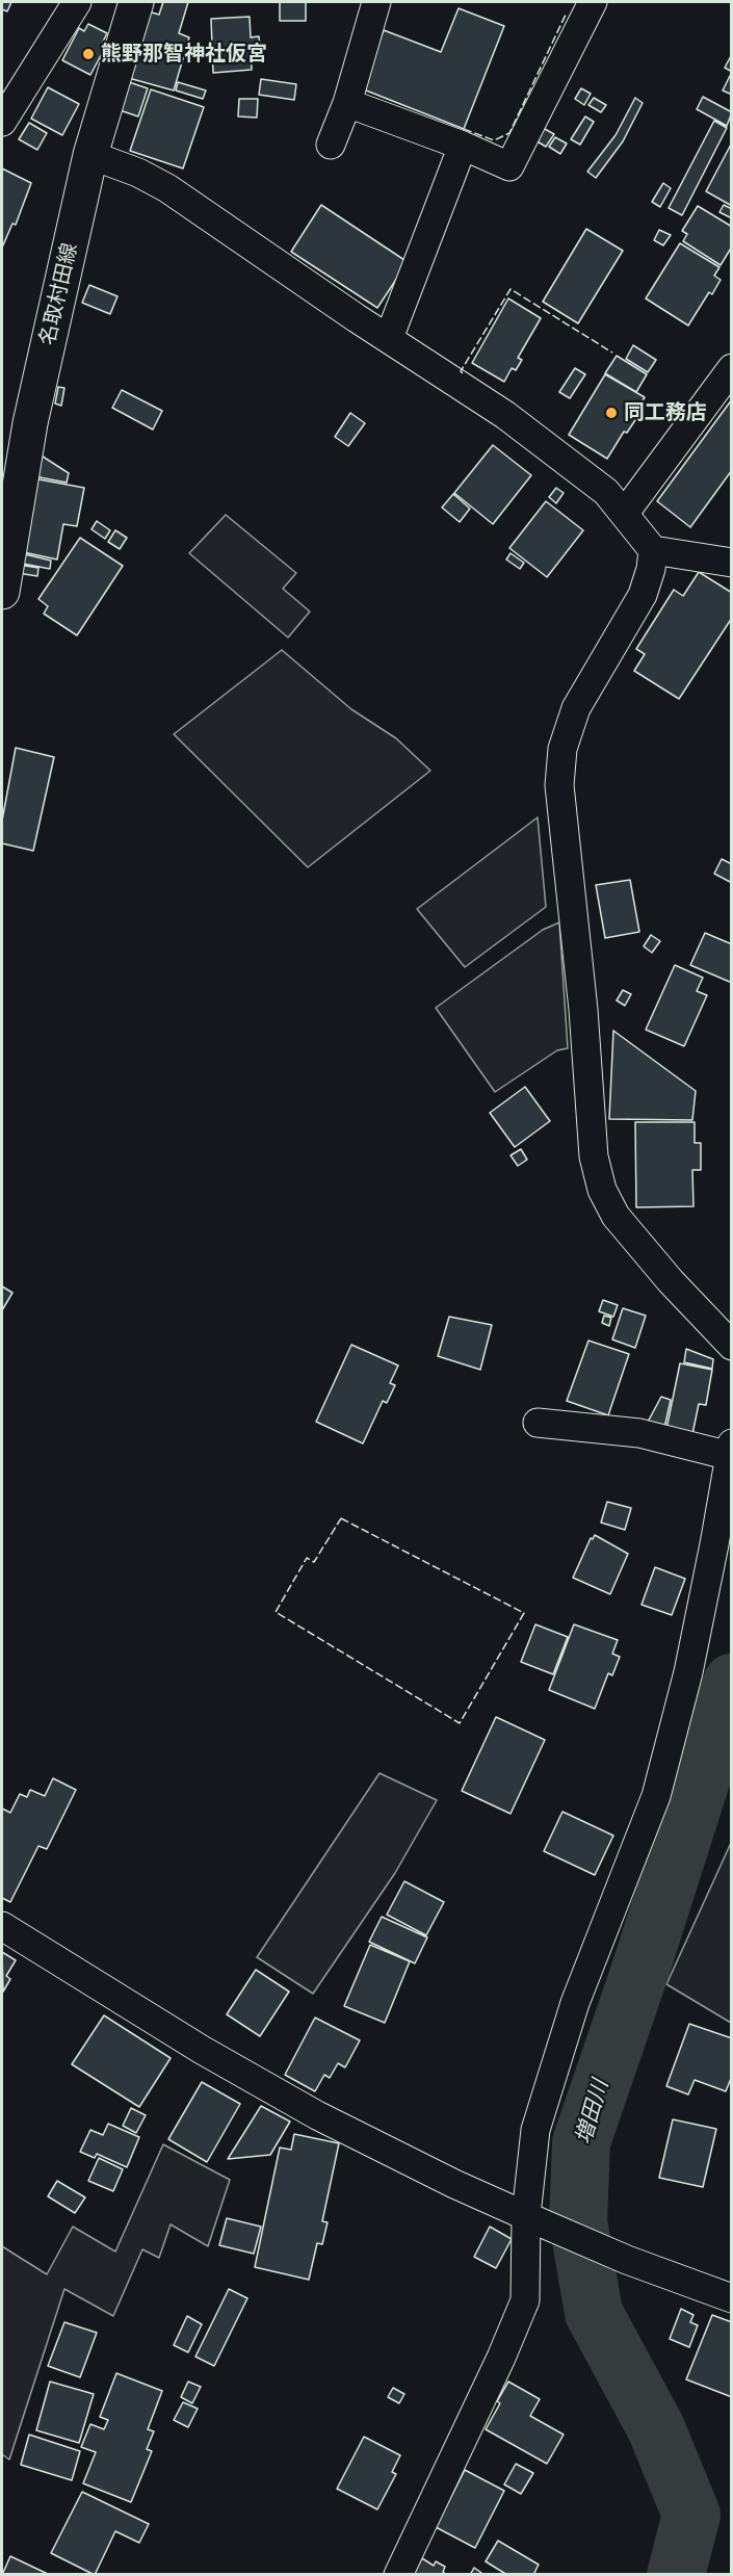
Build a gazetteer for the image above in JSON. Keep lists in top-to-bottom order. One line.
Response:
{"streets":{"main road":["名取村田線"]},"water":["増田川"],"places":["熊野那智神社仮宮","同工務店"]}
